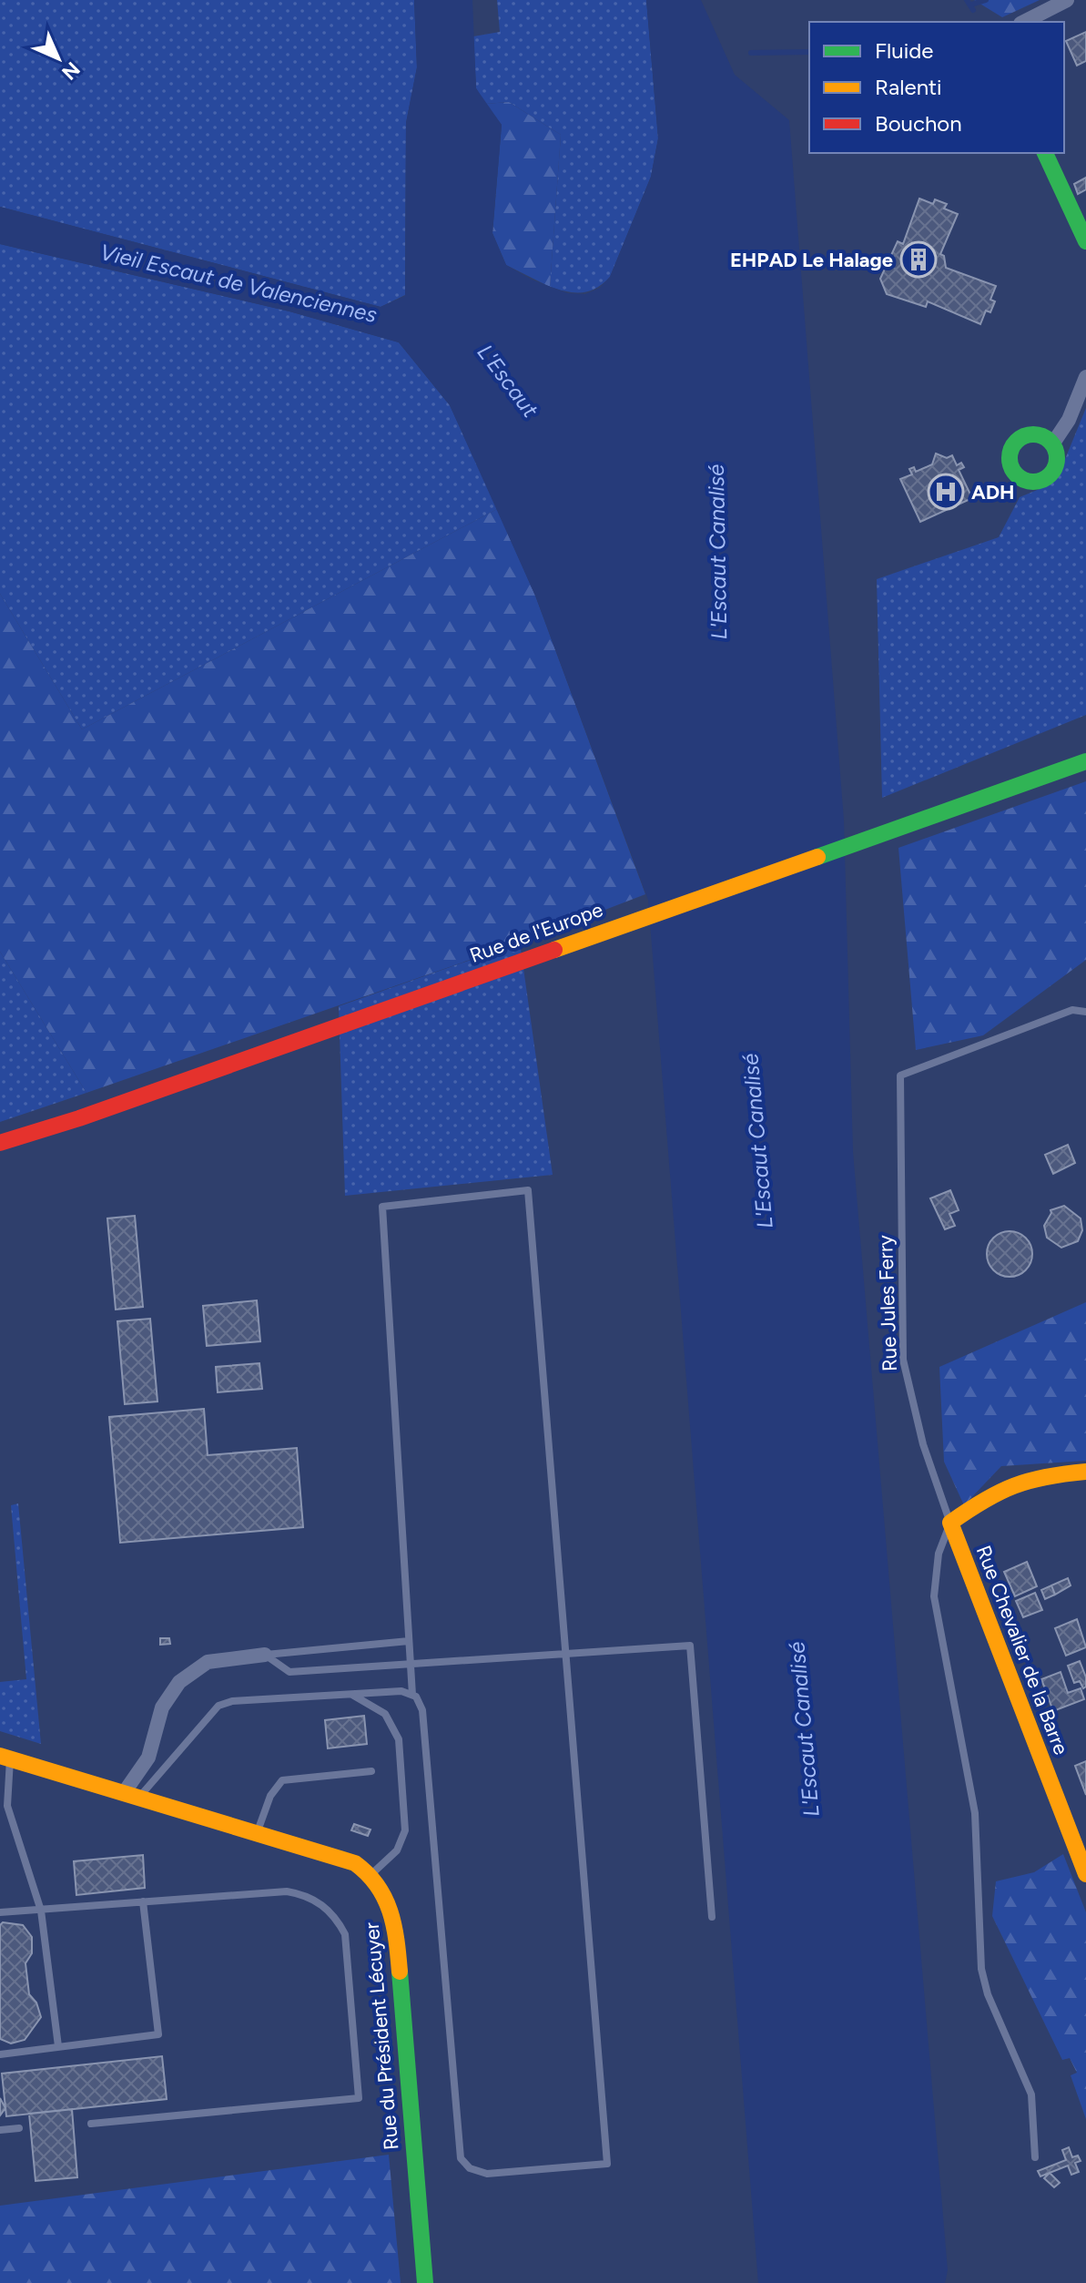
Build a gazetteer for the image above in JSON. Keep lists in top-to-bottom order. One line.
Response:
{"streets":{"street":["Rue de l'Europe","Rue Chevalier de la Barre","Rue du Président Lécuyer"],"lane":["Rue Jules Ferry"]},"crossings":[["Rue Jules Ferry","Rue Chevalier de la Barre"]],"water":["Vieil Escaut de Valenciennes","L'Escaut","L'Escaut Canalisé"],"places":{"building":["EHPAD Le Halage"],"hospital":["ADH"]},"legend":["Fluide","Ralenti","Bouchon"],"north":"bottom right"}
